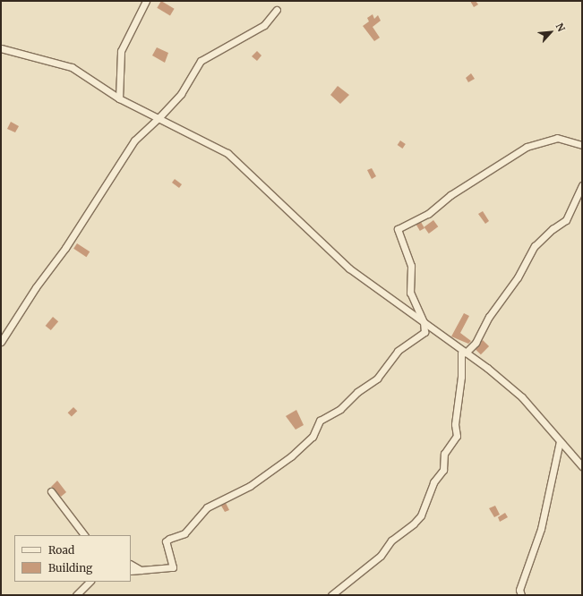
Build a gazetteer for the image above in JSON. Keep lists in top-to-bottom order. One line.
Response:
{"legend":["Road","Building"],"north":"top right"}
